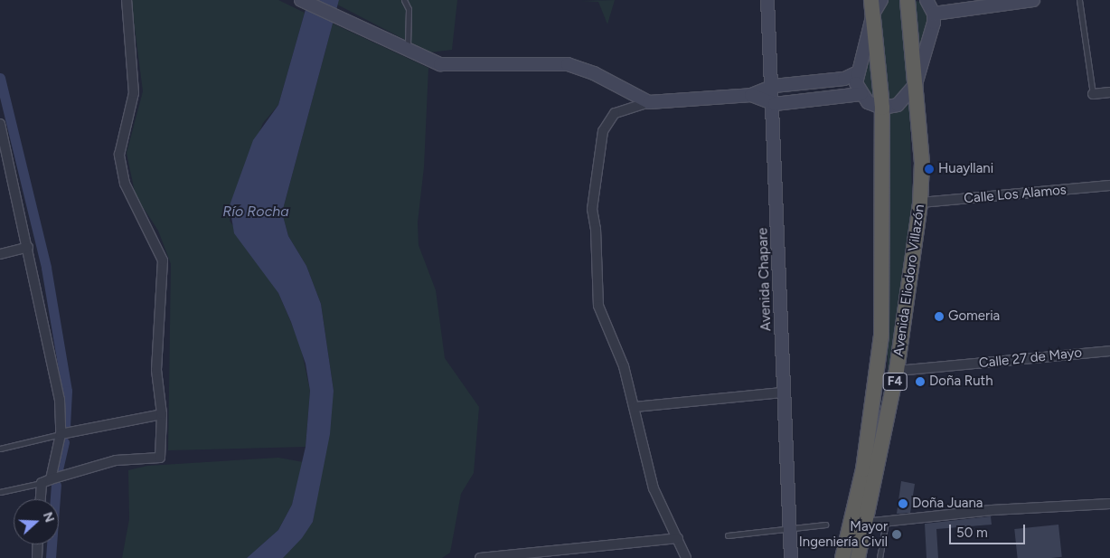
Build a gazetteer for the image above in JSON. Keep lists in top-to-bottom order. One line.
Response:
{"streets":{"highway":["Avenida Eliodoro Villazón","F4"],"main road":["Avenida Chapare"],"street":["Calle Los Alamos","Calle 27 de Mayo"]},"crossings":[["Calle Los Alamos","Avenida Eliodoro Villazón"],["Avenida Eliodoro Villazón","Calle 27 de Mayo"]],"water":["Río Rocha"],"places":["Huayllani","Gomeria","Doña Ruth","Doña Juana","Mayor Ingeniería Civil"],"scale_bar":"50 m","north":"right"}
